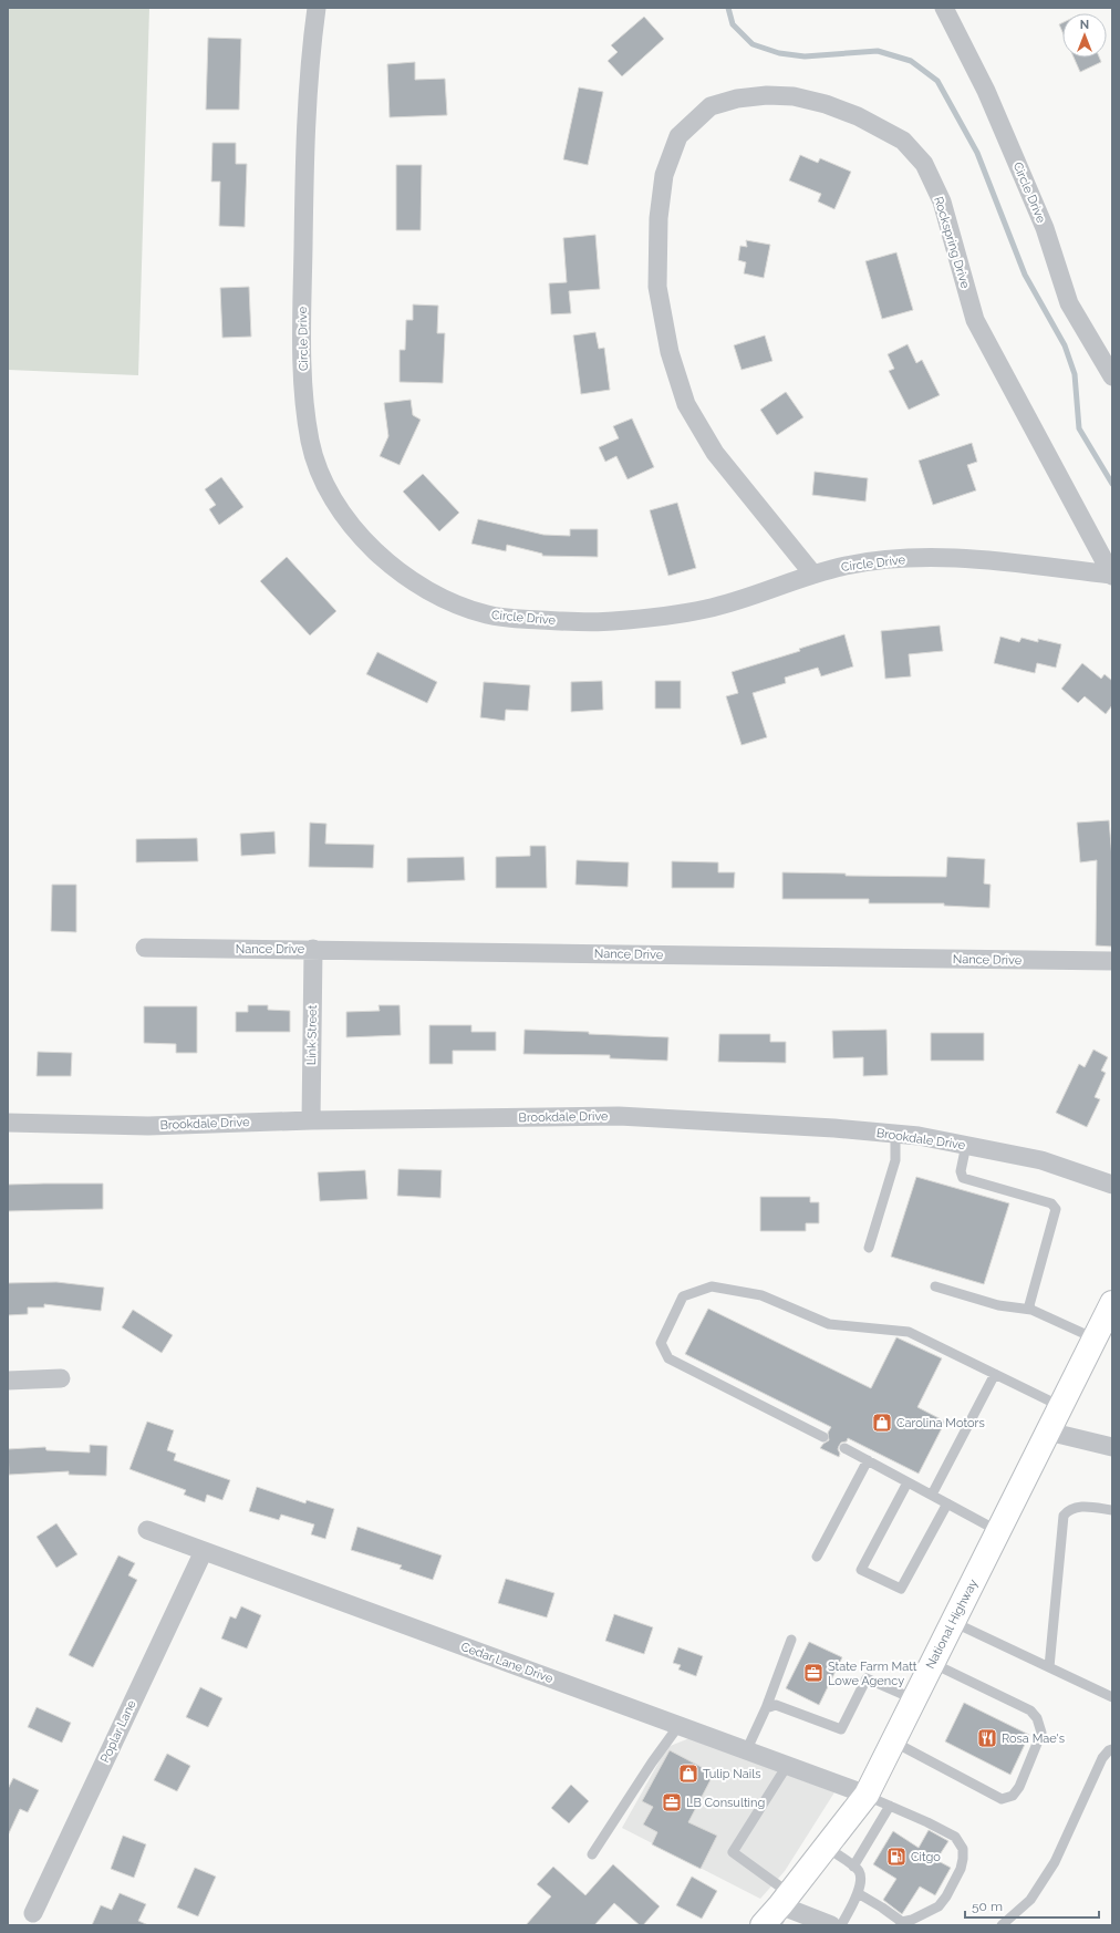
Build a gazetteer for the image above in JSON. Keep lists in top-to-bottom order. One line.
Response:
{"streets":{"main road":["National Highway"],"street":["Circle Drive","Rockspring Drive","Nance Drive","Link Street","Brookdale Drive","Cedar Lane Drive","Poplar Lane"]},"crossings":[["Circle Drive","Rockspring Drive"],["Nance Drive","Link Street"],["Link Street","Brookdale Drive"],["National Highway","Cedar Lane Drive"],["Cedar Lane Drive","Poplar Lane"]],"places":{"shop":["Carolina Motors","Tulip Nails"],"office":["State Farm Matt Lowe Agency","LB Consulting"],"restaurant":["Rosa Mae's"],"fuel station":["Citgo"]},"scale_bar":"50 m","north":"top"}
